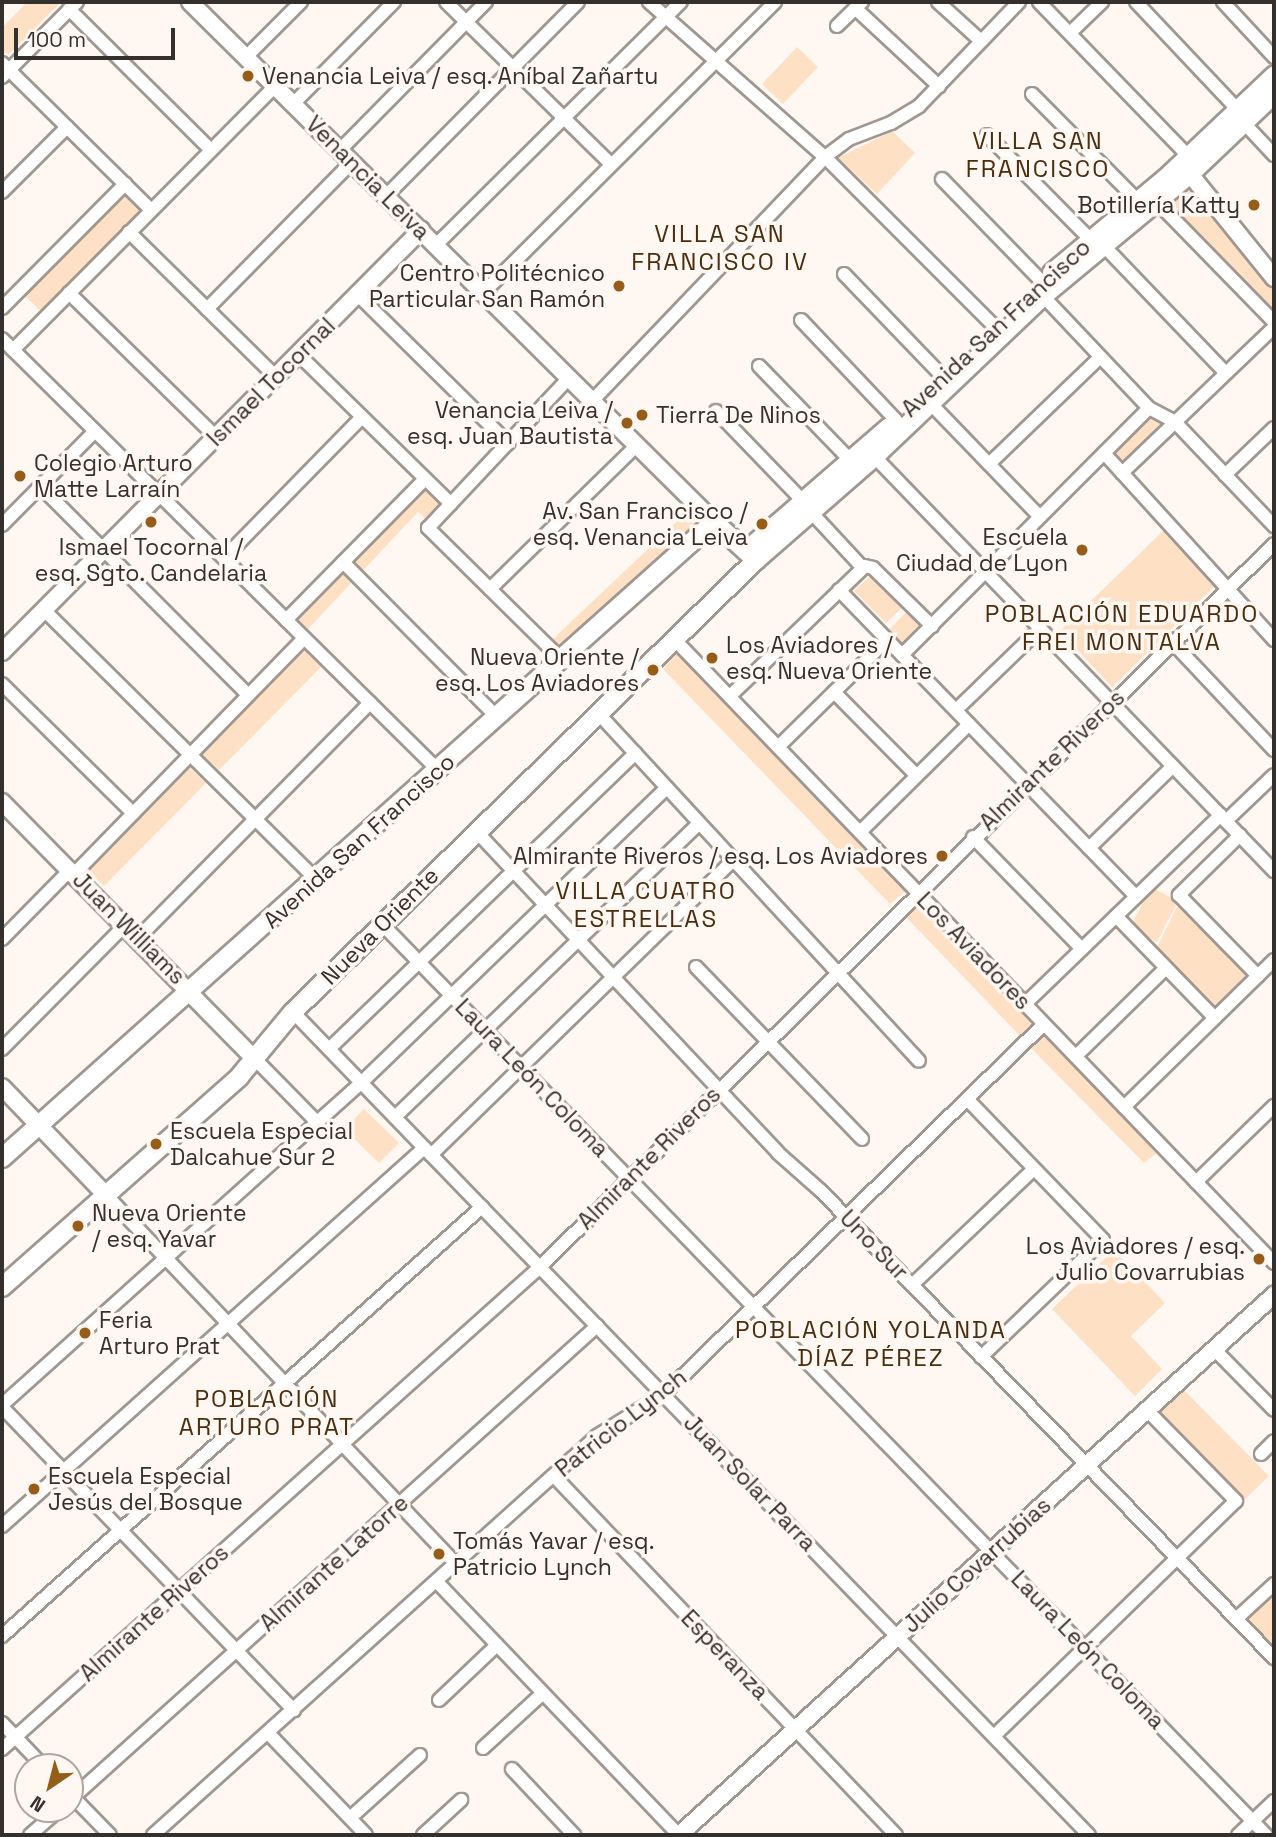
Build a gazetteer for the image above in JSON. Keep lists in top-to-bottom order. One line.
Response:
{"streets":{"main road":["Venancia Leiva","Avenida San Francisco","Nueva Oriente"],"street":["Ismael Tocornal","Almirante Riveros","Juan Williams","Los Aviadores","Laura León Coloma","Uno Sur","Patricio Lynch","Juan Solar Parra","Almirante Latorre","Julio Covarrubias","Esperanza"]},"crossings":[["Venancia Leiva","Avenida San Francisco"],["Venancia Leiva","Ismael Tocornal"],["Venancia Leiva","Nueva Oriente"],["Avenida San Francisco","Nueva Oriente"],["Avenida San Francisco","Juan Williams"],["Almirante Riveros","Los Aviadores"],["Almirante Riveros","Laura León Coloma"],["Almirante Riveros","Uno Sur"],["Almirante Riveros","Juan Solar Parra"],["Nueva Oriente","Juan Williams"],["Nueva Oriente","Los Aviadores"],["Nueva Oriente","Laura León Coloma"],["Nueva Oriente","Uno Sur"],["Nueva Oriente","Juan Solar Parra"],["Los Aviadores","Patricio Lynch"],["Laura León Coloma","Patricio Lynch"],["Laura León Coloma","Julio Covarrubias"],["Uno Sur","Patricio Lynch"],["Uno Sur","Julio Covarrubias"],["Patricio Lynch","Juan Solar Parra"],["Patricio Lynch","Esperanza"],["Juan Solar Parra","Almirante Latorre"],["Juan Solar Parra","Julio Covarrubias"],["Julio Covarrubias","Esperanza"]],"districts":["VILLA SAN FRANCISCO","VILLA SAN FRANCISCO IV","POBLACIÓN EDUARDO FREI MONTALVA","VILLA CUATRO ESTRELLAS","POBLACIÓN YOLANDA DÍAZ PÉREZ","POBLACIÓN ARTURO PRAT"],"places":["Venancia Leiva / esq. Aníbal Zañartu","Botillería Katty","Centro Politécnico Particular San Ramón","Tierra De Ninos","Venancia Leiva / esq. Juan Bautista","Colegio Arturo Matte Larraín","Ismael Tocornal / esq. Sgto. Candelaria","Av. San Francisco / esq. Venancia Leiva","Escuela Ciudad de Lyon","Los Aviadores / esq. Nueva Oriente","Nueva Oriente / esq. Los Aviadores","Almirante Riveros / esq. Los Aviadores","Escuela Especial Dalcahue Sur 2","Nueva Oriente / esq. Yavar","Los Aviadores / esq. Julio Covarrubias","Feria Arturo Prat","Escuela Especial Jesús del Bosque","Tomás Yavar / esq. Patricio Lynch"],"scale_bar":"100 m","north":"bottom left"}
